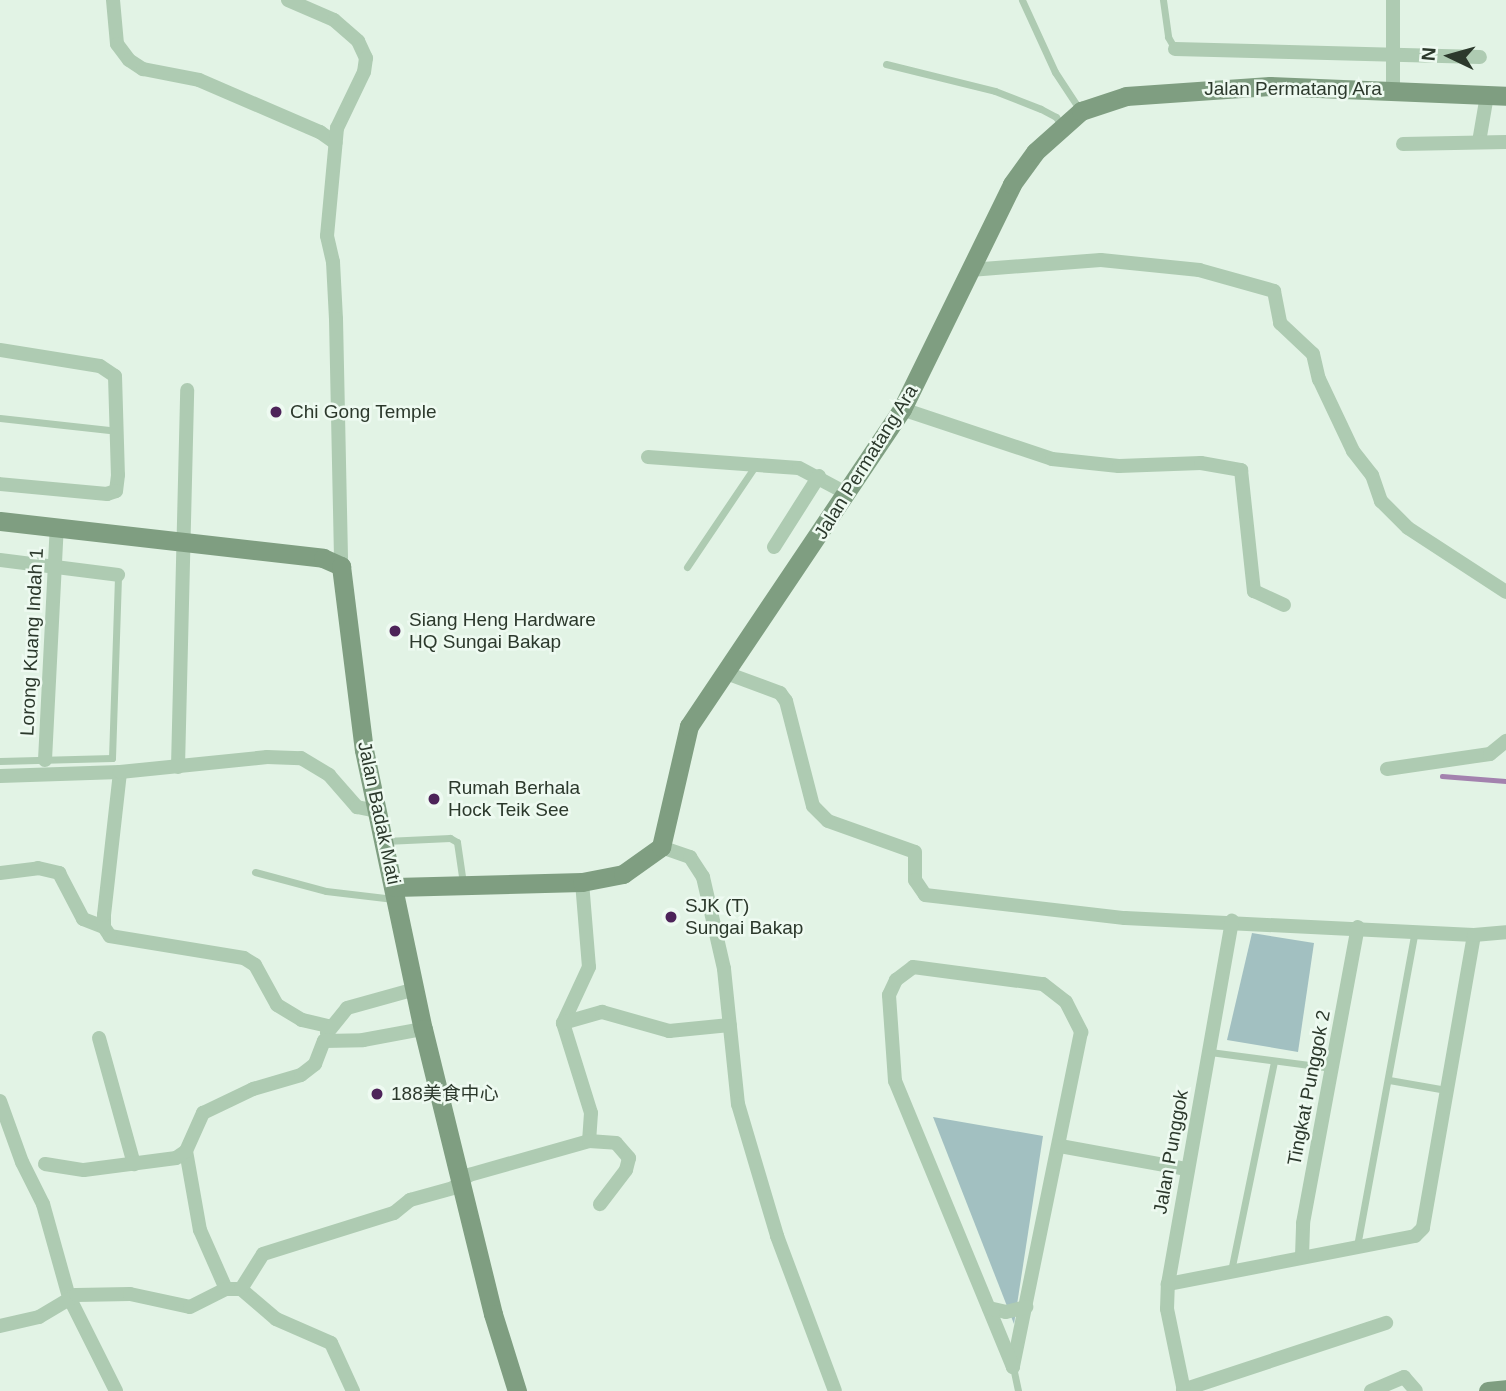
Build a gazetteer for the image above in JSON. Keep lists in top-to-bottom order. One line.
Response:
{"streets":{"main road":["Jalan Permatang Ara","Jalan Badak Mati"],"street":["Lorong Kuang Indah 1","Tingkat Punggok 2","Jalan Punggok"]},"places":["Chi Gong Temple","Siang Heng Hardware HQ Sungai Bakap","Rumah Berhala Hock Teik See","SJK (T) Sungai Bakap","188美食中心"],"north":"left"}
